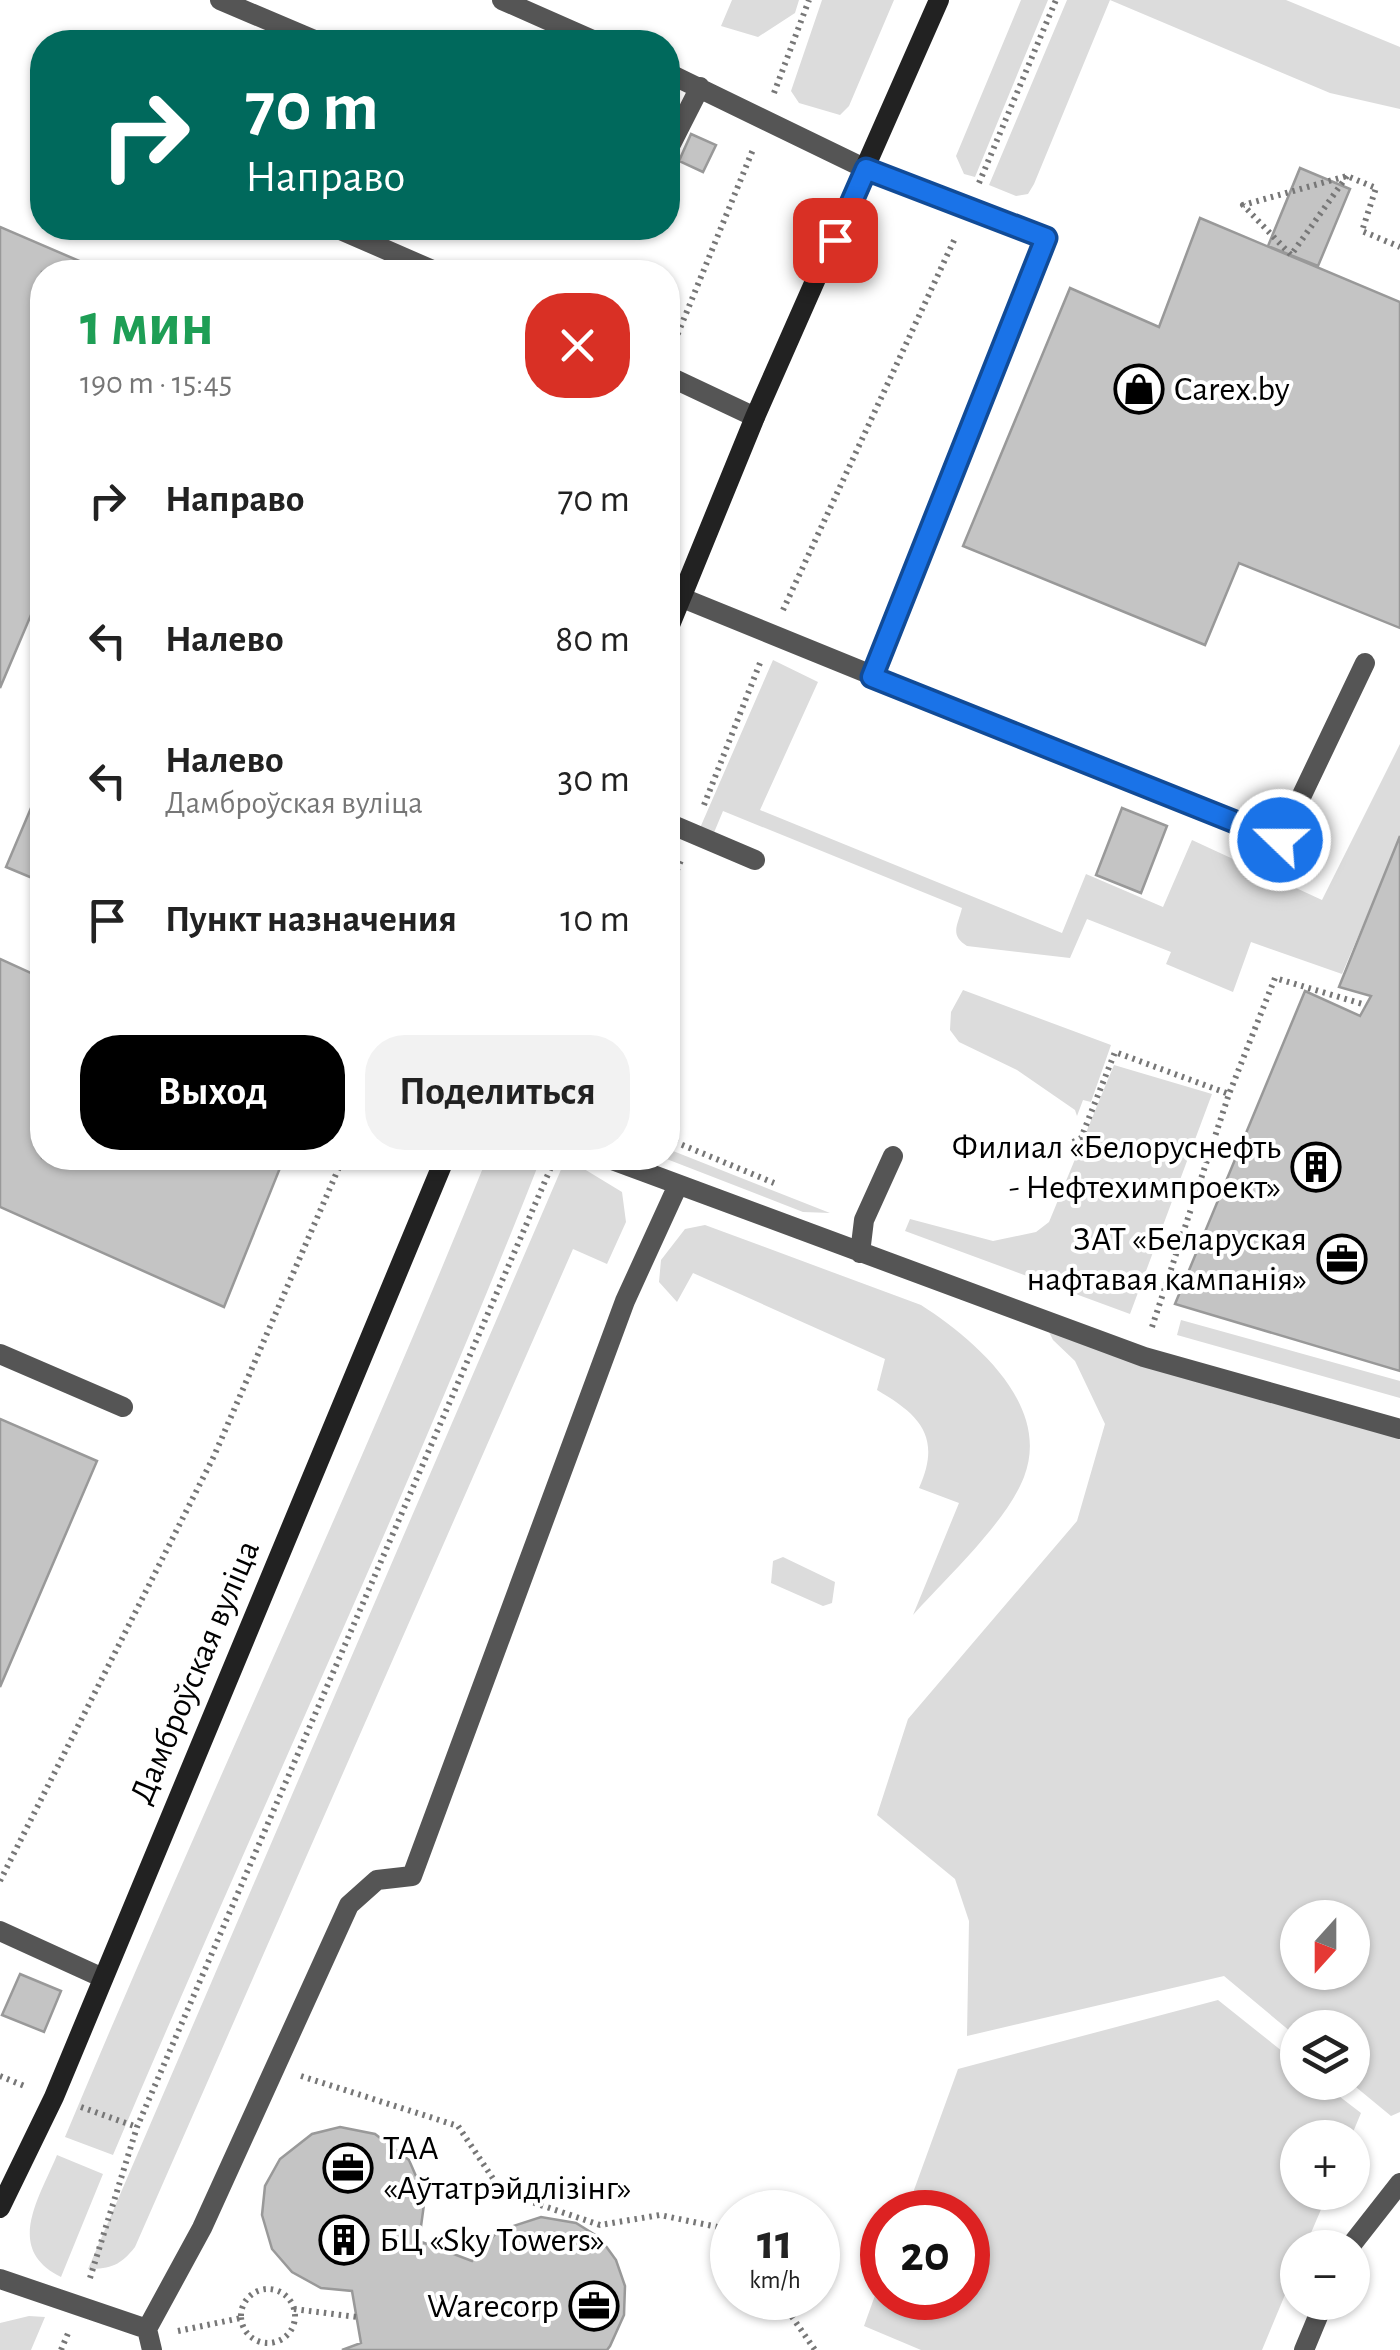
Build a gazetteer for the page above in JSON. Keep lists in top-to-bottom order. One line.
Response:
{"streets":{"street":["Дамброўская вуліца"]},"places":{"shop":["Carex.by"],"building":["Филиал «Белоруснефть - Нефтехимпроект»","БЦ «Sky Towers»"],"office":["ЗАТ «Беларуская нафтавая кампанія»","ТАА «Аўтатрэйдлізінг»","Warecorp"]},"north":"bottom","page":{"turn":["70 m","Направо"],"heading":["1 мин","190 m · 15:45"],"list":[{"name":"Направо","value":"70 m"},{"name":"Налево","value":"80 m"},{"name":"Налево","note":"Дамброўская вуліца","value":"30 m"},{"name":"Пункт назначения","value":"10 m"}],"buttons":["Выход","Поделиться"],"map_buttons":["+","−"],"speed":"11 km/h","limit":"20"}}
